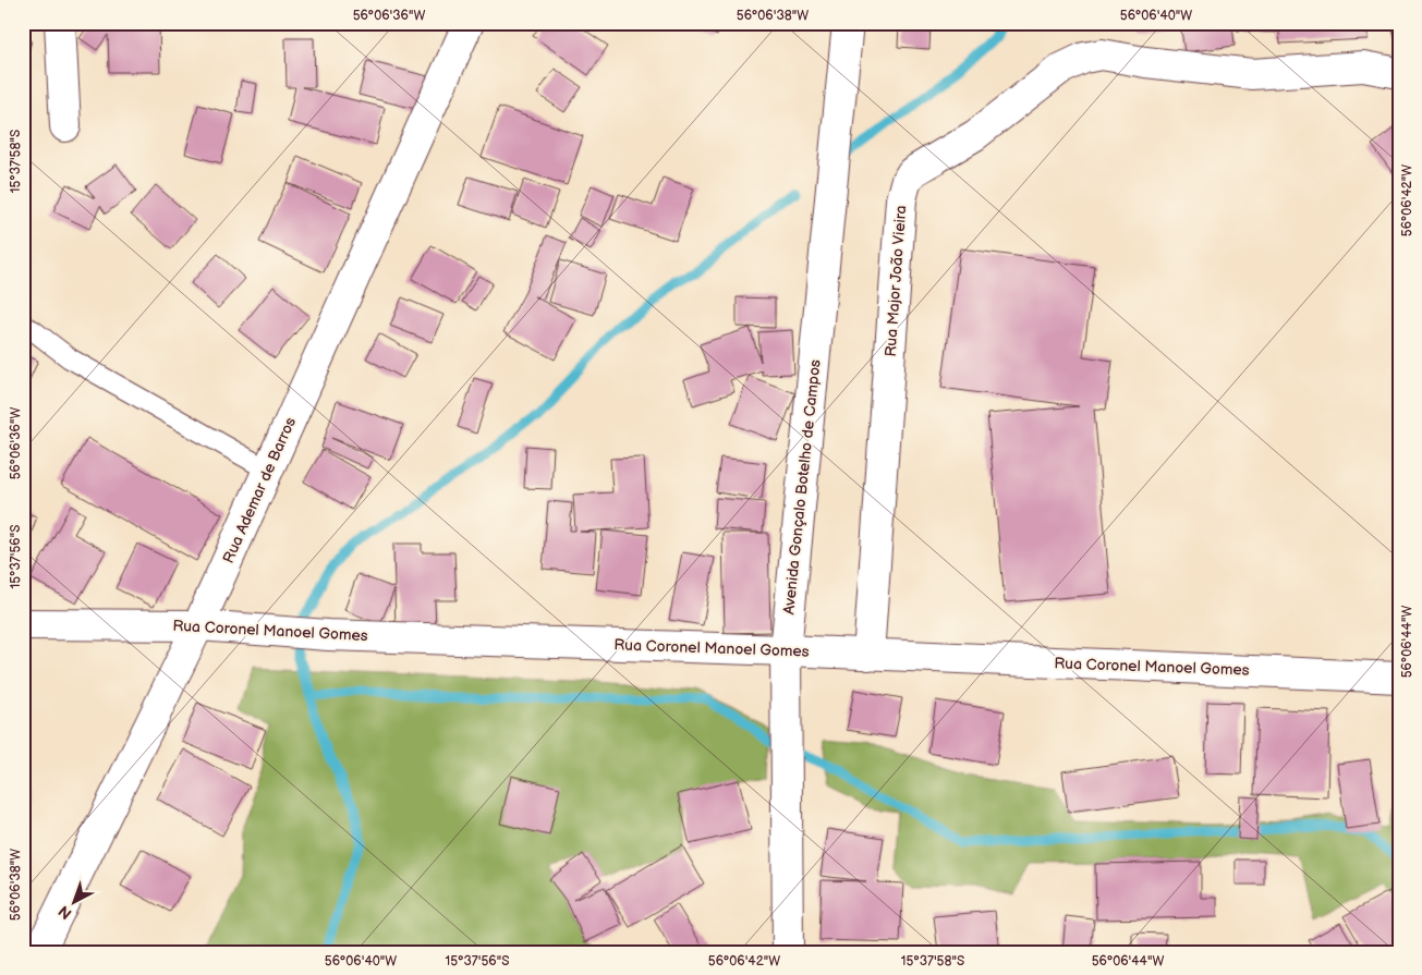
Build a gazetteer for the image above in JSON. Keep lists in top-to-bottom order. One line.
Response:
{"streets":{"street":["Rua Major João Vieira","Avenida Gonçalo Botelho de Campos","Rua Ademar de Barros","Rua Coronel Manoel Gomes"]},"crossings":[["Rua Major João Vieira","Rua Coronel Manoel Gomes"],["Avenida Gonçalo Botelho de Campos","Rua Coronel Manoel Gomes"],["Rua Ademar de Barros","Rua Coronel Manoel Gomes"]],"north":"bottom left","coordinates":["56°06'36\"W","56°06'38\"W","56°06'40\"W","15°37'58\"S","56°06'42\"W","15°37'56\"S","56°06'44\"W"]}
